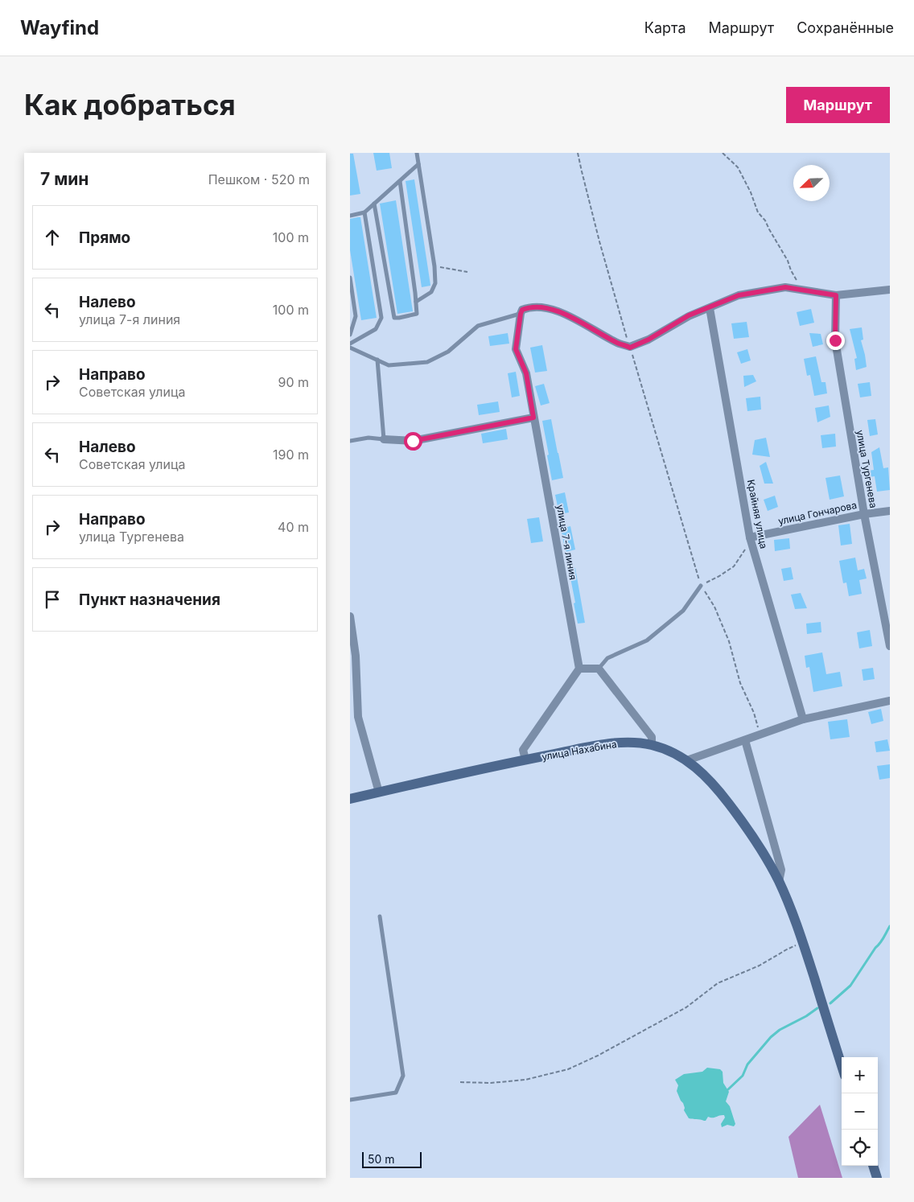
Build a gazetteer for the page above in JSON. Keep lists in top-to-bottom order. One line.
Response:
{"streets":{"main road":["улица Нахабина"],"street":["улица Тургенева","улица Гончарова","Крайняя улица","улица 7-я линия"]},"crossings":[["улица Тургенева","улица Гончарова"],["улица Гончарова","Крайняя улица"]],"scale_bar":"50 m","north":"bottom left","page":{"header":"Wayfind","nav":["Карта","Маршрут","Сохранённые"],"buttons":"Маршрут","title":"Как добраться","heading":["7 мин","Пешком · 520 m"],"list":[["Прямо","100 m"],["Налево","улица 7-я линия","100 m"],["Направо","Советская улица","90 m"],["Налево","Советская улица","190 m"],["Направо","улица Тургенева","40 m"],"Пункт назначения"],"map_buttons":["+","−"],"scale":"50 m"}}
